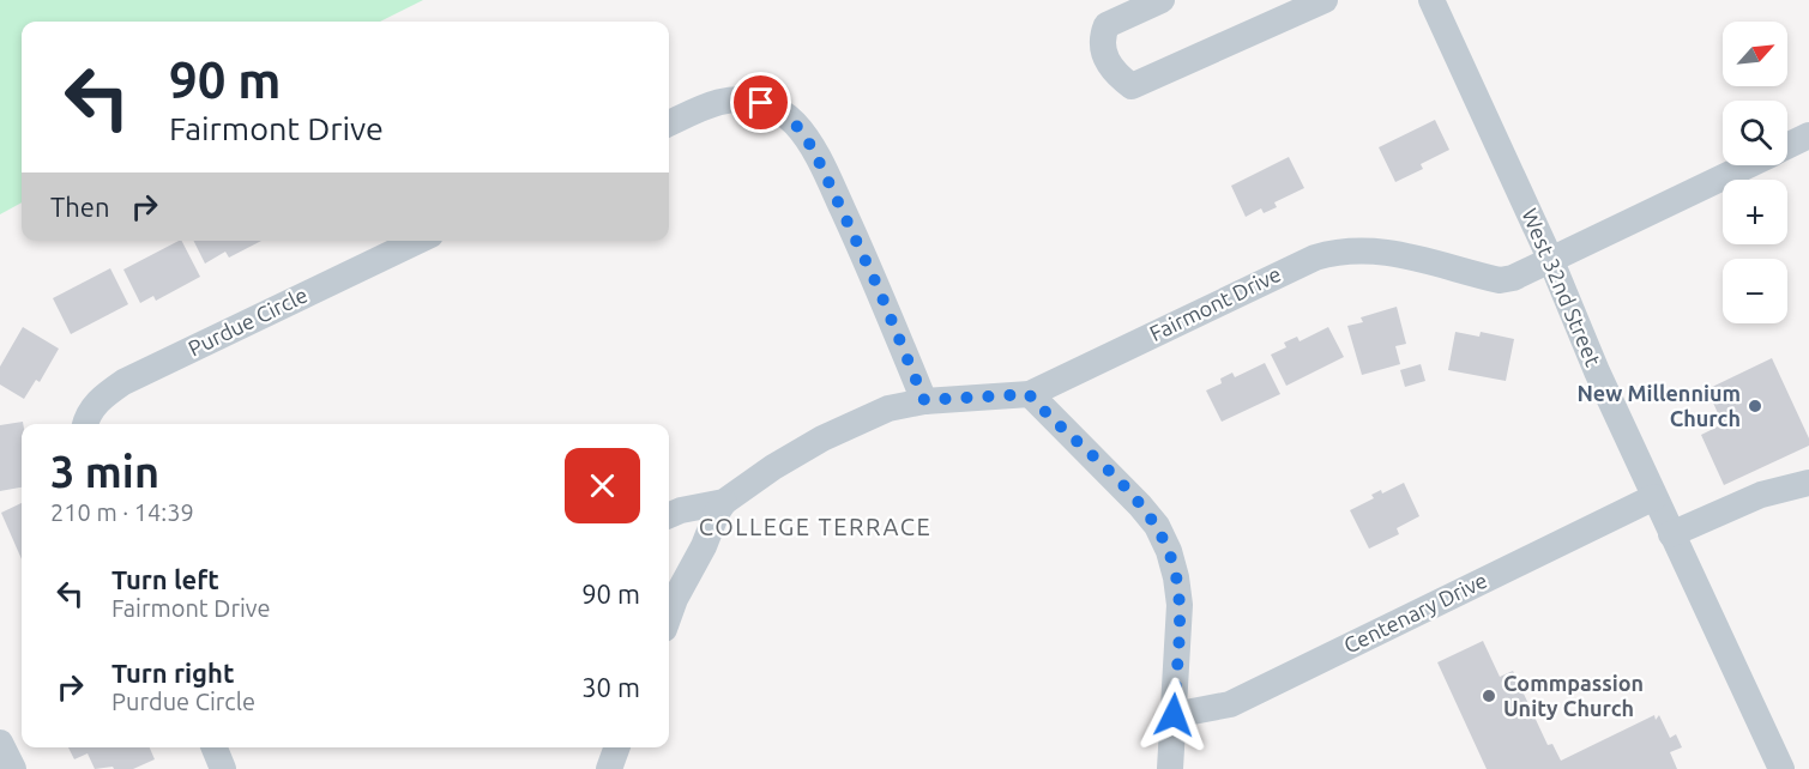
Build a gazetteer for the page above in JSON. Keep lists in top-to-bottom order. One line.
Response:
{"streets":{"street":["West 32nd Street","Fairmont Drive","Purdue Circle","Centenary Drive"]},"crossings":[["West 32nd Street","Fairmont Drive"],["West 32nd Street","Centenary Drive"]],"districts":["COLLEGE TERRACE"],"places":["New Millennium Church","Commpassion Unity Church"],"north":"top right","page":{"map_buttons":["+","−"],"turn":["90 m","Fairmont Drive"],"then":"Then","heading":["3 min","210 m · 14:39"],"list":[{"name":"Turn left","note":"Fairmont Drive","value":"90 m"},{"name":"Turn right","note":"Purdue Circle","value":"30 m"}]}}
